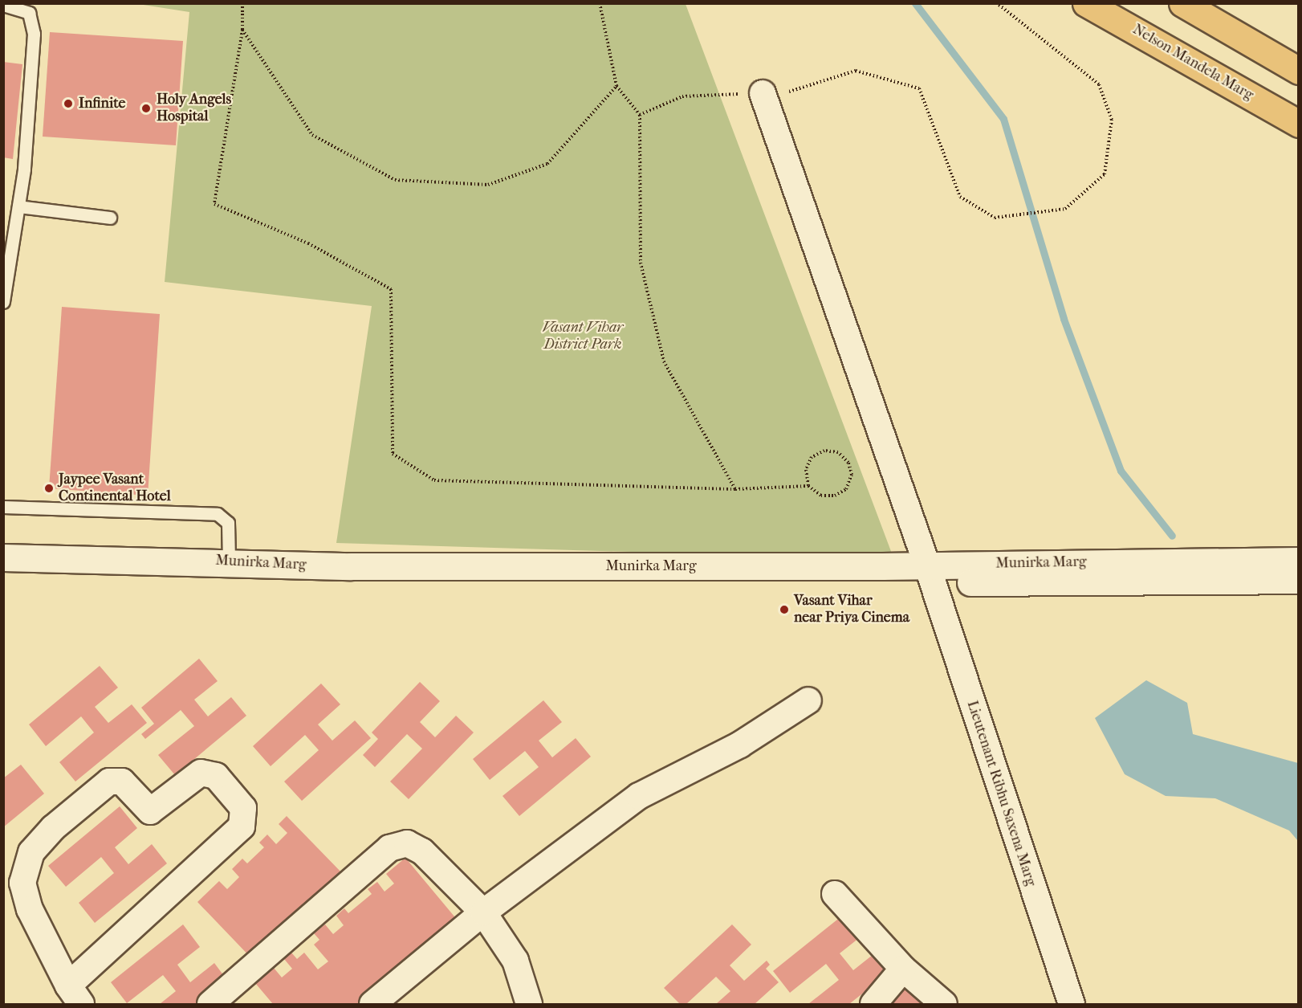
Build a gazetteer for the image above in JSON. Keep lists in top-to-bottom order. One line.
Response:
{"streets":{"main road":["Nelson Mandela Marg"],"street":["Munirka Marg","Lieutenant Ribhu Saxena Marg"]},"crossings":[["Munirka Marg","Lieutenant Ribhu Saxena Marg"]],"parks":["Vasant Vihar District Park"],"places":["Infinite","Holy Angels Hospital","Jaypee Vasant Continental Hotel","Vasant Vihar near Priya Cinema"]}
